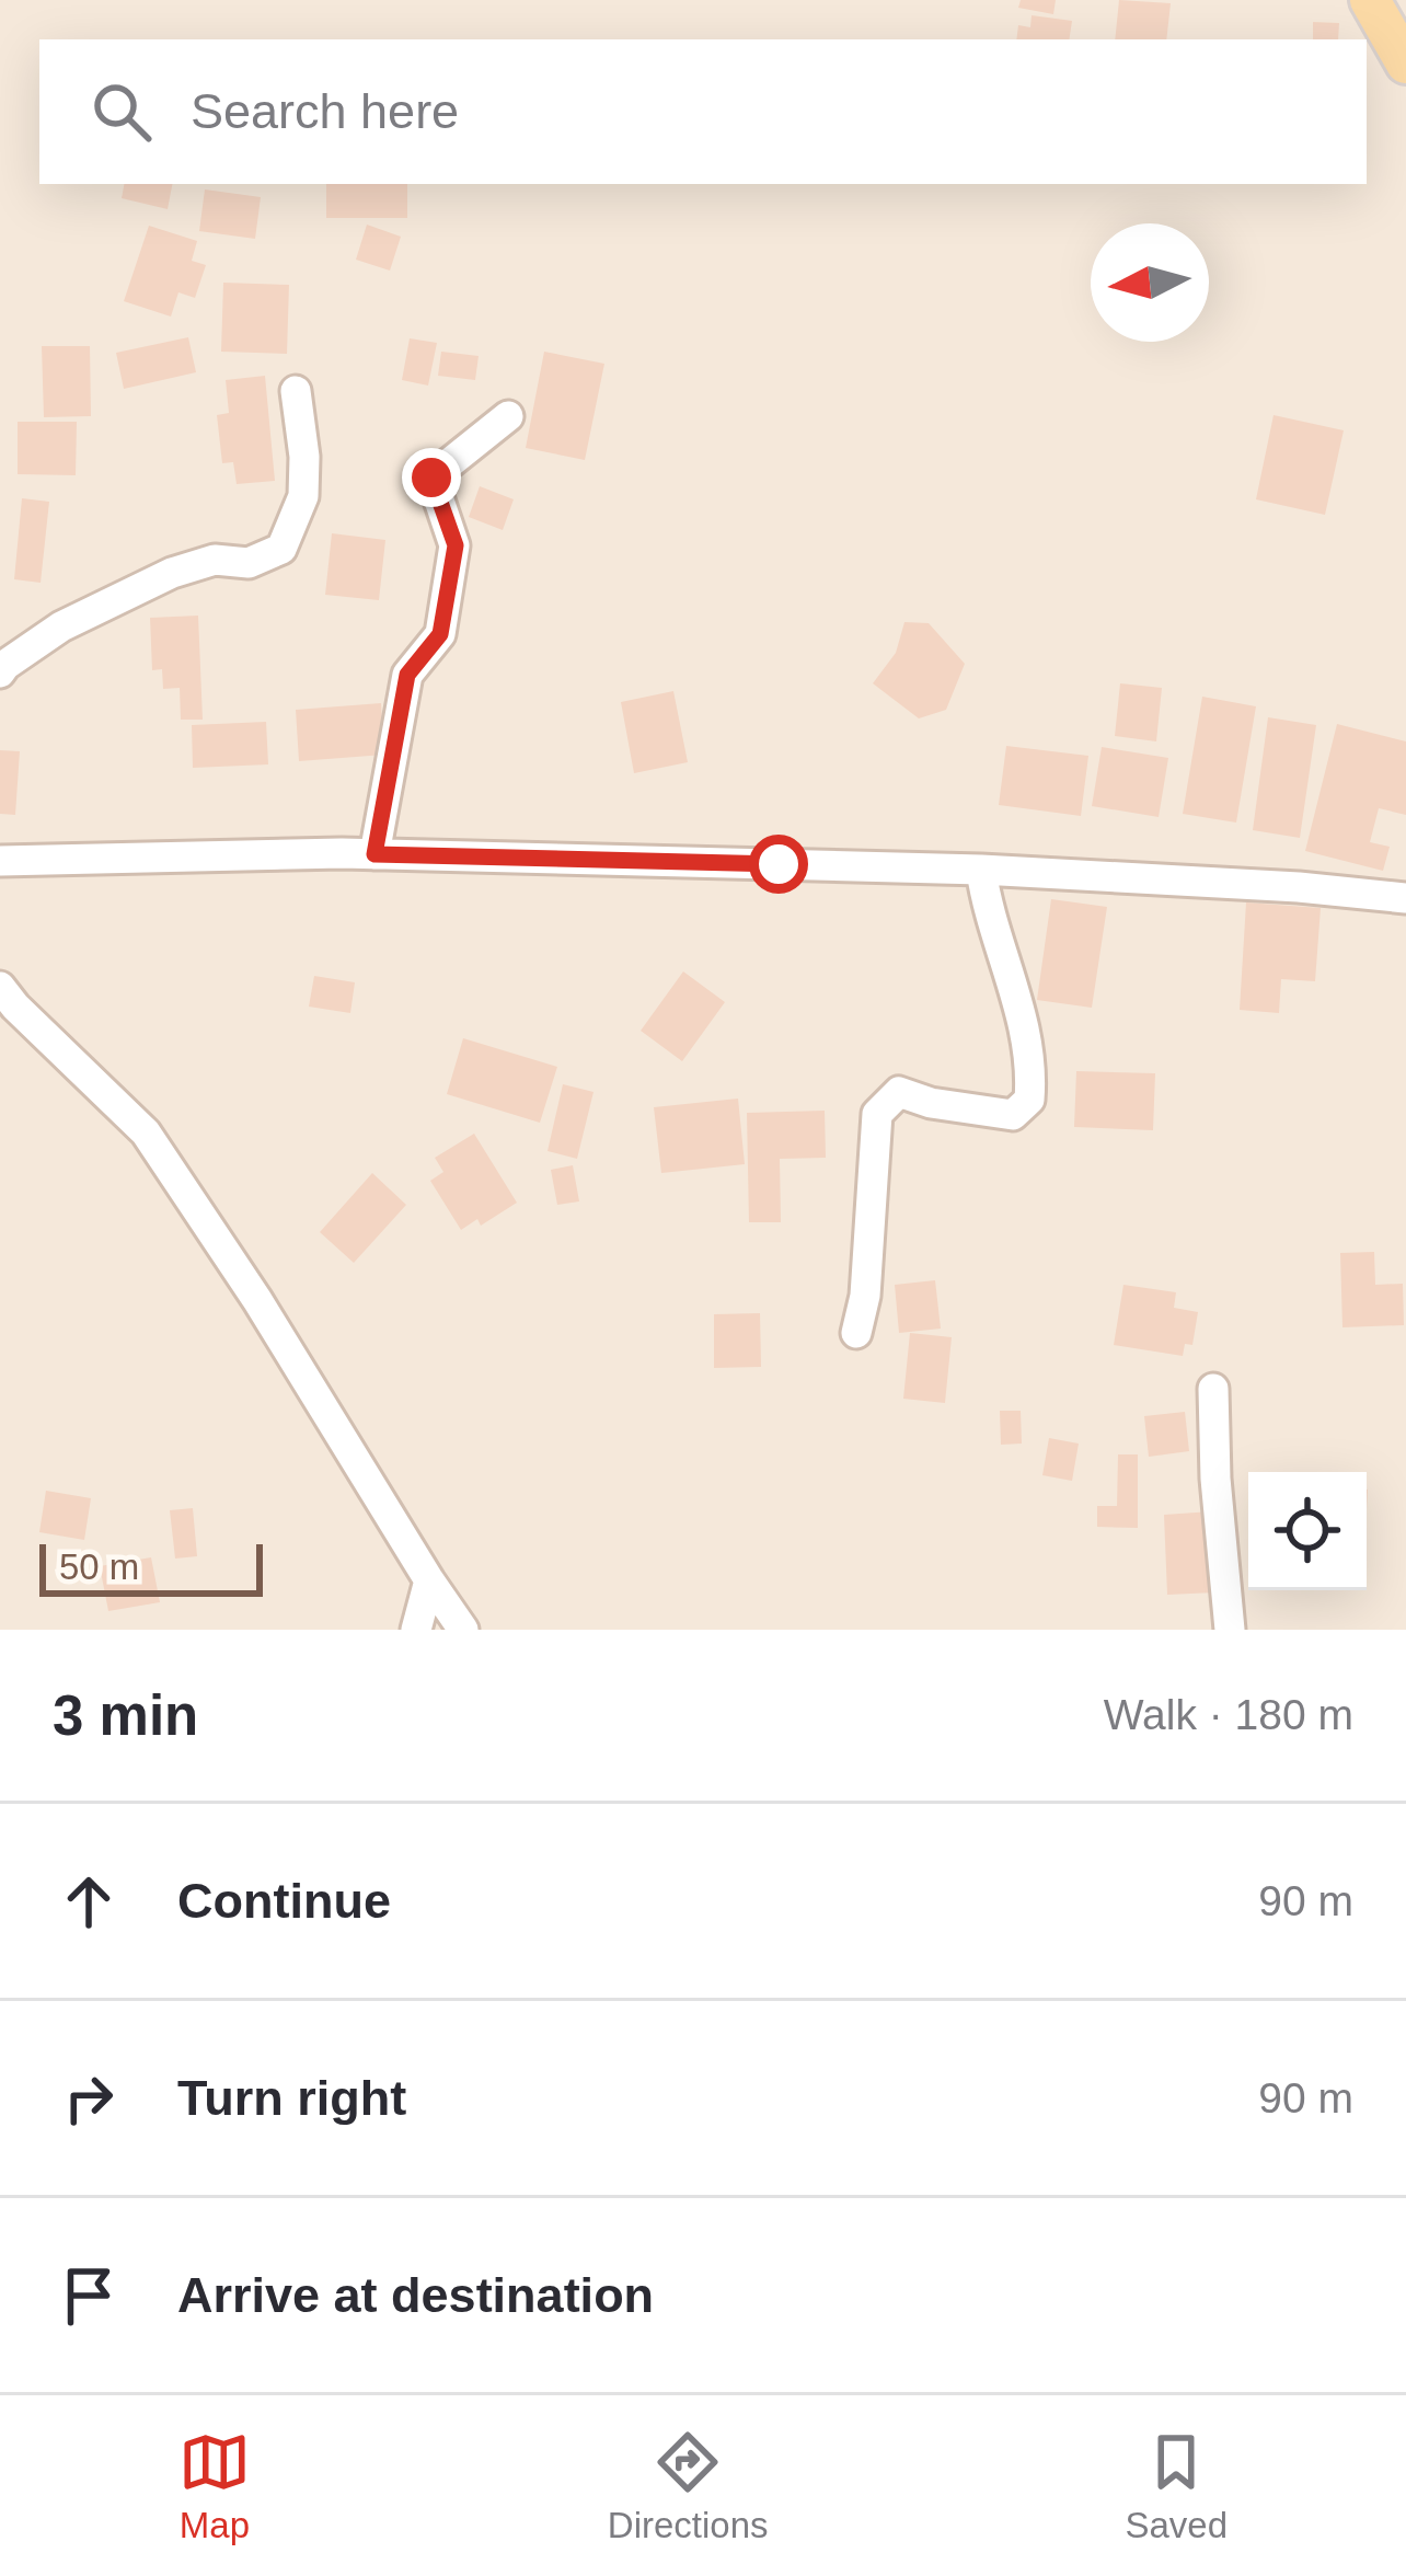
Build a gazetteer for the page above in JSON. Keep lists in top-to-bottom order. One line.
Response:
{"scale_bar":"50 m","north":"left","page":{"search":"Search here","scale":"50 m","heading":["3 min","Walk · 180 m"],"list":[["Continue","90 m"],["Turn right","90 m"],"Arrive at destination"],"nav":["Map","Directions","Saved"]}}
